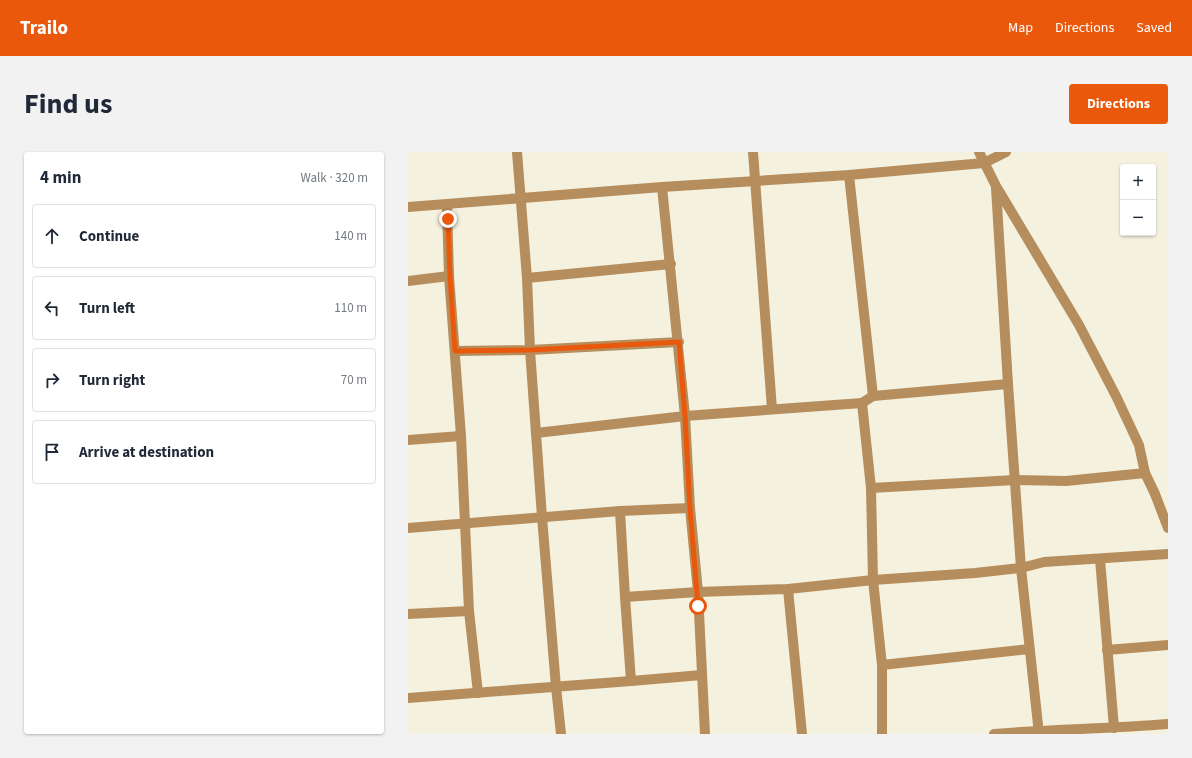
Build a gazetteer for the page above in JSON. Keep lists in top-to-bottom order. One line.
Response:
{"page":{"header":"Trailo","nav":["Map","Directions","Saved"],"title":"Find us","buttons":"Directions","heading":["4 min","Walk · 320 m"],"map_buttons":["+","−"],"list":[["Continue","140 m"],["Turn left","110 m"],["Turn right","70 m"],"Arrive at destination"]}}
